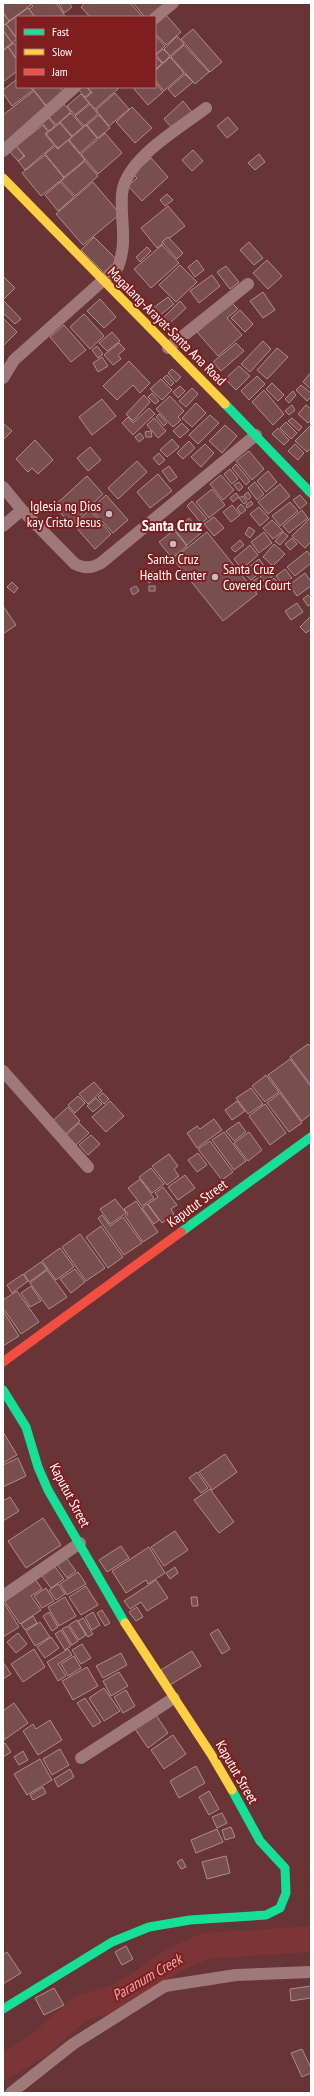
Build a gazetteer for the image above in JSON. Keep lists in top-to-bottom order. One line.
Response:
{"streets":{"street":["Magalang-Arayat-Santa Ana Road","Kaputut Street"]},"districts":["Santa Cruz"],"water":["Paranum Creek"],"places":["Iglesia ng Dios kay Cristo Jesus","Santa Cruz Health Center","Santa Cruz Covered Court"],"legend":["Fast","Slow","Jam"]}
